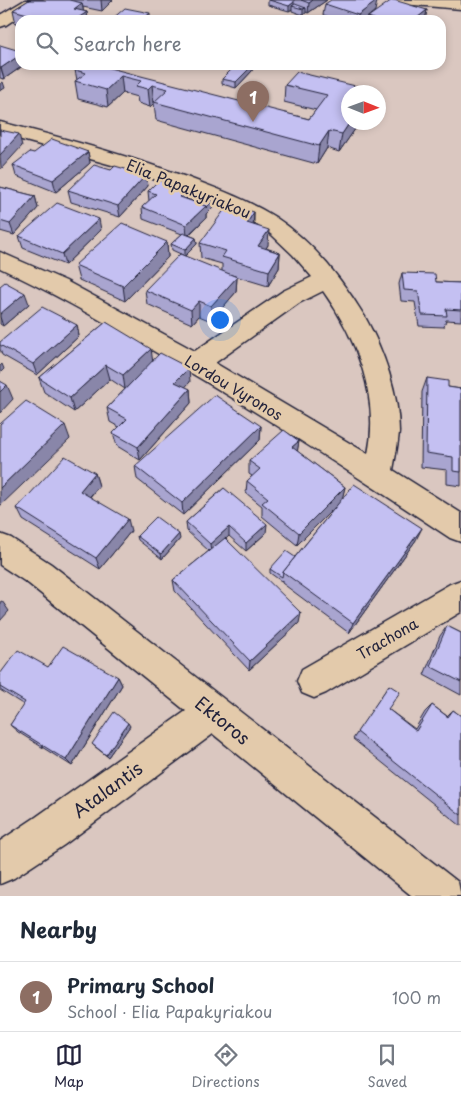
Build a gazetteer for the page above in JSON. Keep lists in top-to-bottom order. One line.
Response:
{"streets":{"street":["Elia Papakyriakou","Lordou Vyronos","Trachona","Ektoros","Atalantis"]},"crossings":[["Elia Papakyriakou","Lordou Vyronos"],["Ektoros","Atalantis"]],"north":"right","page":{"search":"Search here","pins":"1","heading":"Nearby","list":[{"mark":"1","name":"Primary School","note":"School · Elia Papakyriakou","value":"100 m"}],"nav":["Map","Directions","Saved"]}}
